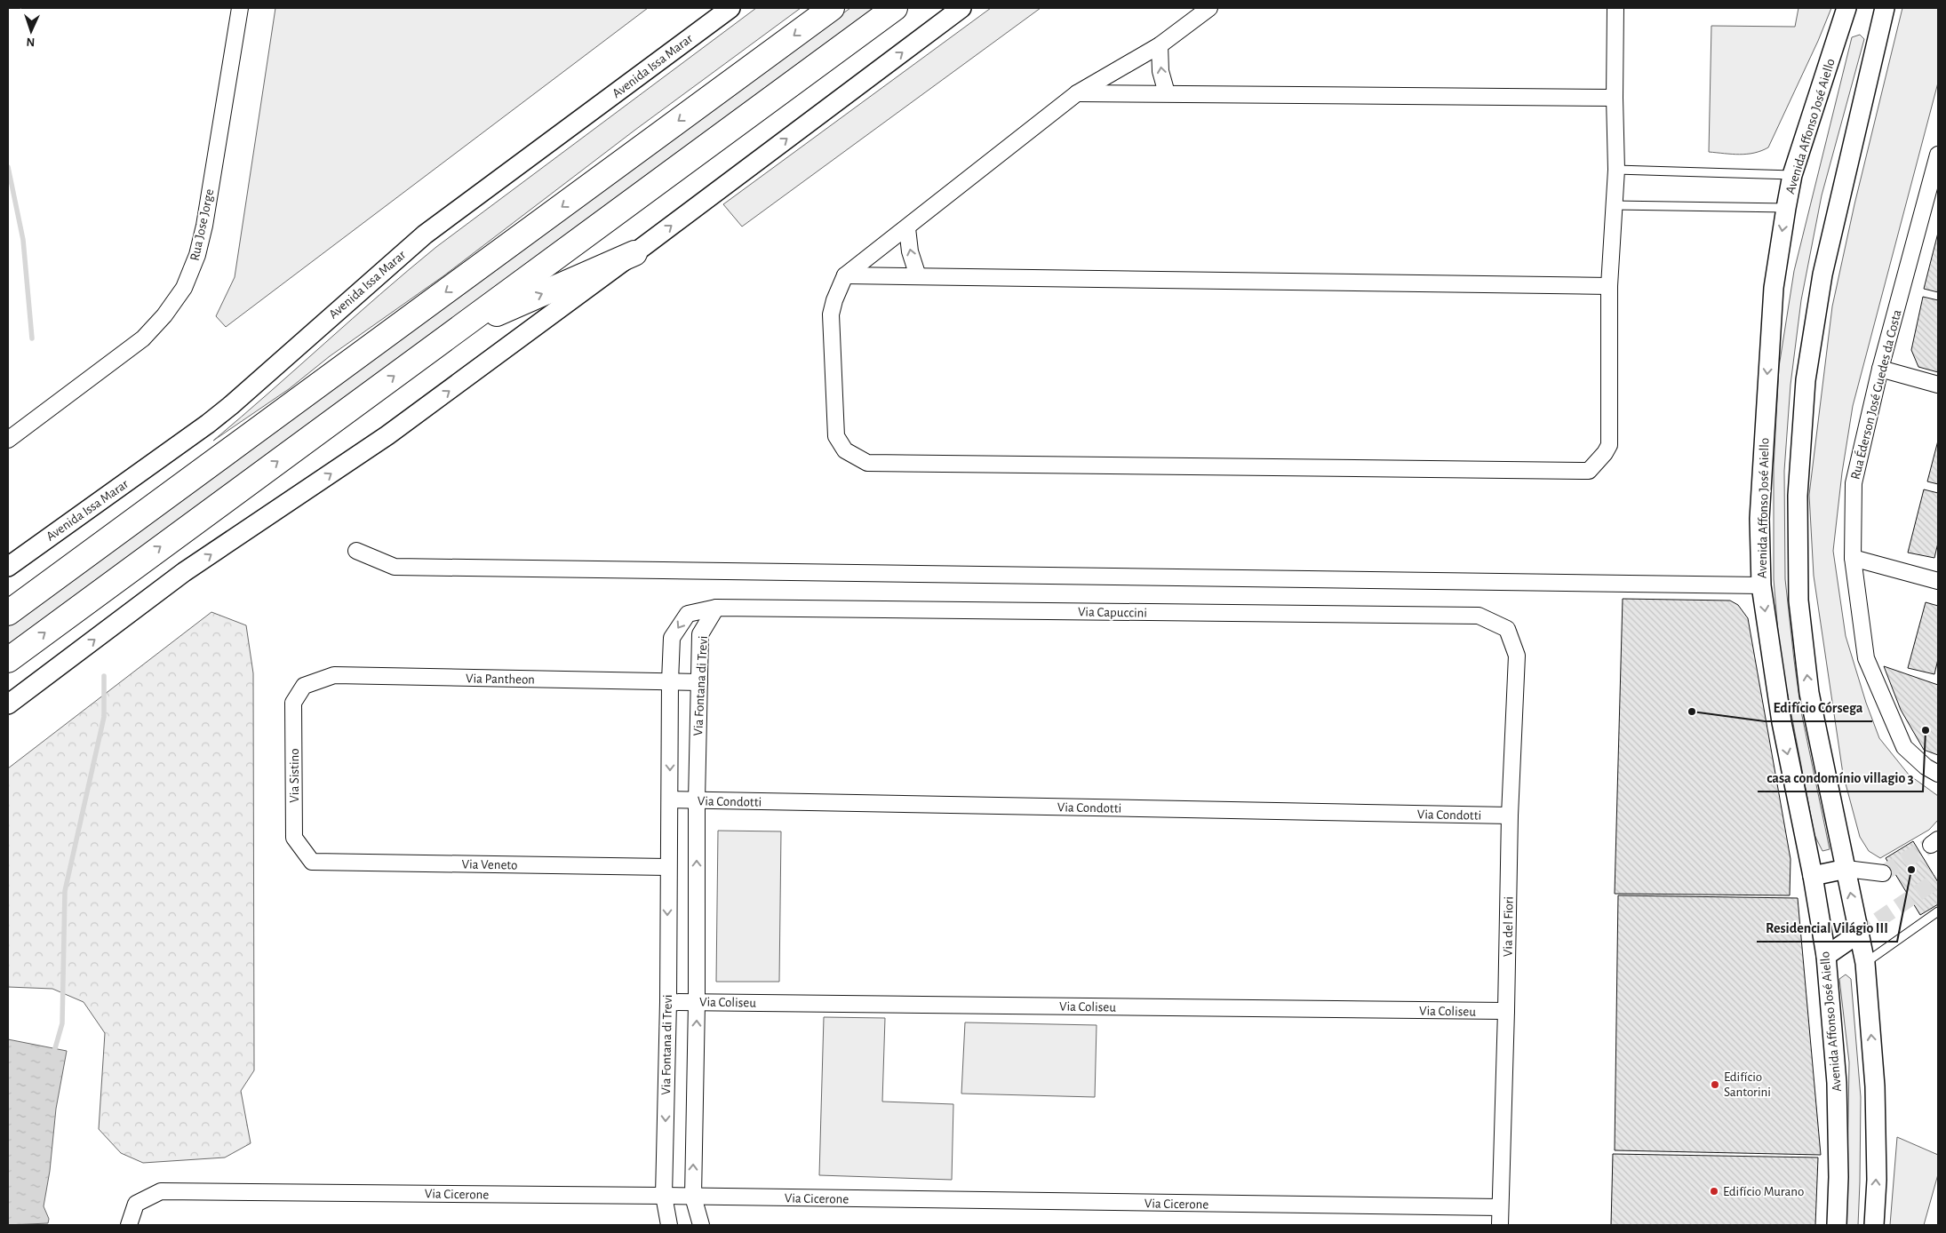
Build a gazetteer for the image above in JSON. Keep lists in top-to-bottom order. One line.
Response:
{"streets":{"street":["Avenida Issa Marar","Avenida Affonso José Aiello","Rua Jose Jorge","Rua Éderson José Guedes da Costa","Via Capuccini","Via Pantheon","Via Fontana di Trevi","Via Sistino","Via Condotti","Via Veneto","Via del Fiori","Via Coliseu","Via Cicerone"]},"crossings":[["Via Capuccini","Via Fontana di Trevi"],["Via Capuccini","Via del Fiori"],["Via Pantheon","Via Fontana di Trevi"],["Via Pantheon","Via Sistino"],["Via Fontana di Trevi","Via Condotti"],["Via Fontana di Trevi","Via Veneto"],["Via Fontana di Trevi","Via Coliseu"],["Via Fontana di Trevi","Via Cicerone"],["Via Sistino","Via Veneto"],["Via Condotti","Via del Fiori"],["Via del Fiori","Via Coliseu"],["Via del Fiori","Via Cicerone"]],"places":["Edifício Córsega","casa condomínio villagio 3","Residencial Világio III","Edifício Santorini","Edifício Murano"],"north":"bottom"}
